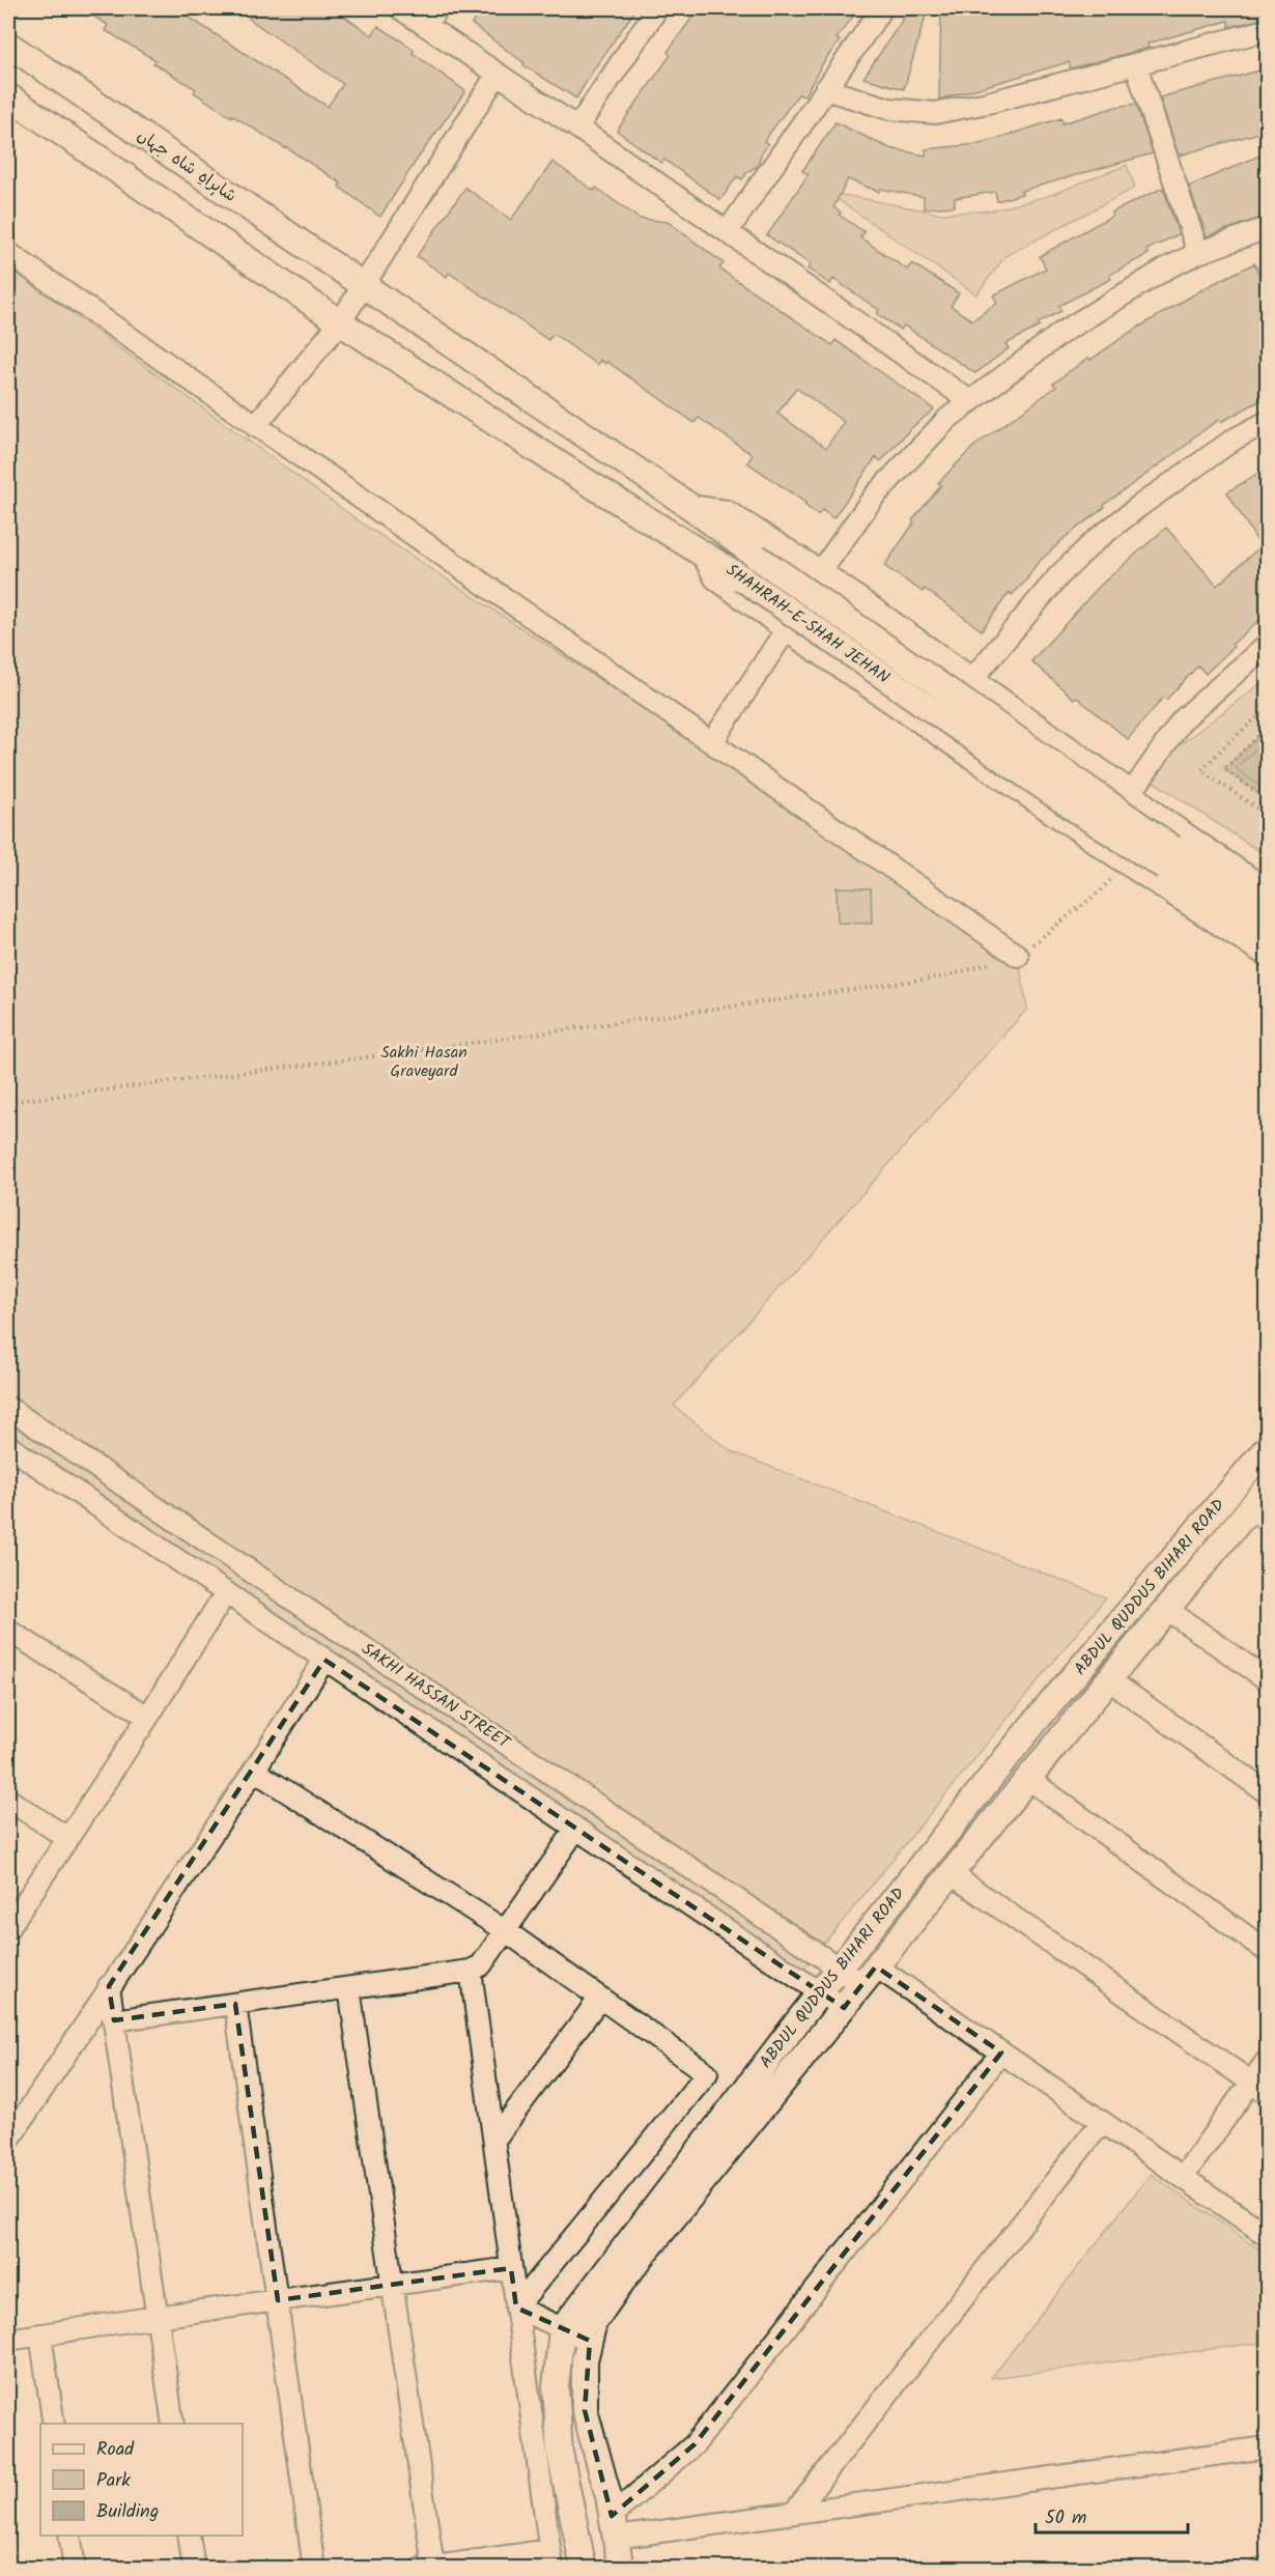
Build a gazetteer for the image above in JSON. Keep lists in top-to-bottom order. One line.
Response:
{"streets":{"main road":["شاہراہِ شاہ جہاں","SHAHRAH-E-SHAH JEHAN","ABDUL QUDDUS BIHARI ROAD"],"street":["SAKHI HASSAN STREET"]},"crossings":[["شاہراہِ شاہ جہاں","SHAHRAH-E-SHAH JEHAN"],["ABDUL QUDDUS BIHARI ROAD","SAKHI HASSAN STREET"]],"parks":["Sakhi Hasan Graveyard"],"legend":["Road","Park","Building"],"scale_bar":"50 m"}
